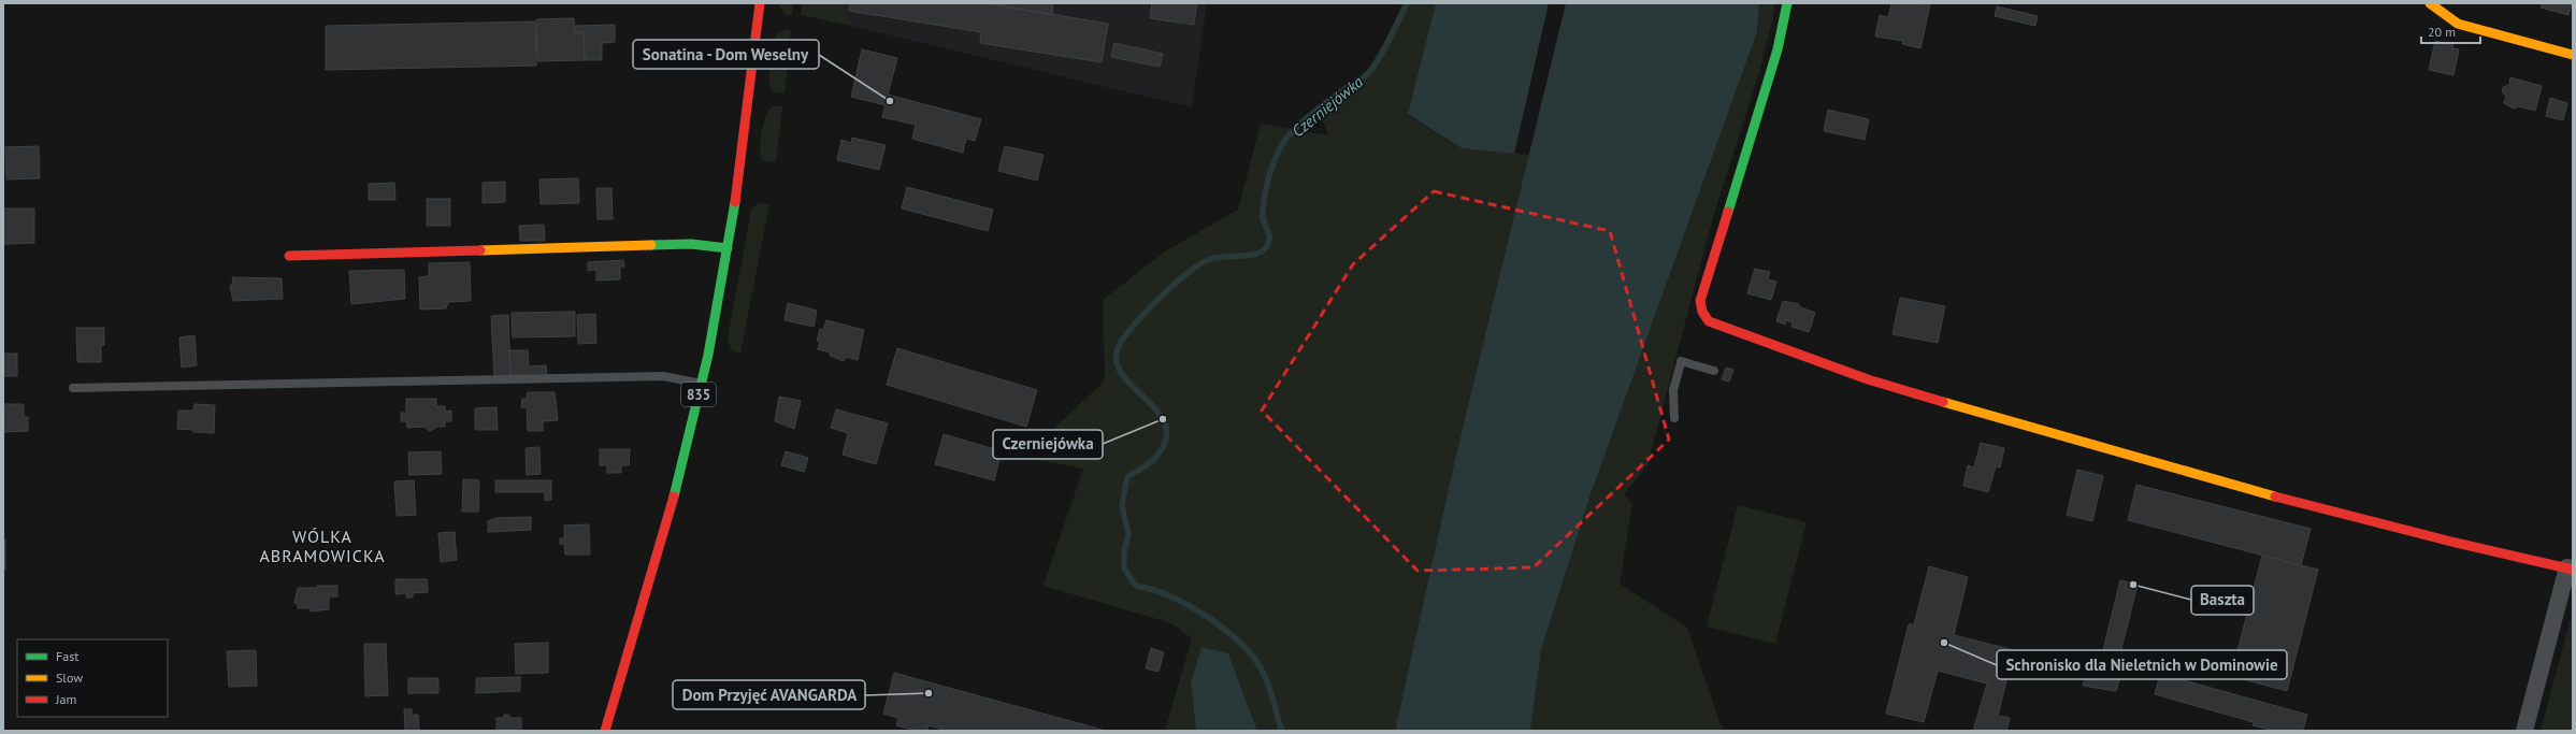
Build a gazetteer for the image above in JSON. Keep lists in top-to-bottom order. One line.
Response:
{"streets":{"street":["835"]},"districts":["WÓLKA ABRAMOWICKA"],"water":["Czerniejówka"],"places":["Sonatina - Dom Weselny","Czerniejówka","Baszta","Schronisko dla Nieletnich w Dominowie","Dom Przyjęć AVANGARDA"],"legend":["Fast","Slow","Jam"],"scale_bar":"20 m"}
